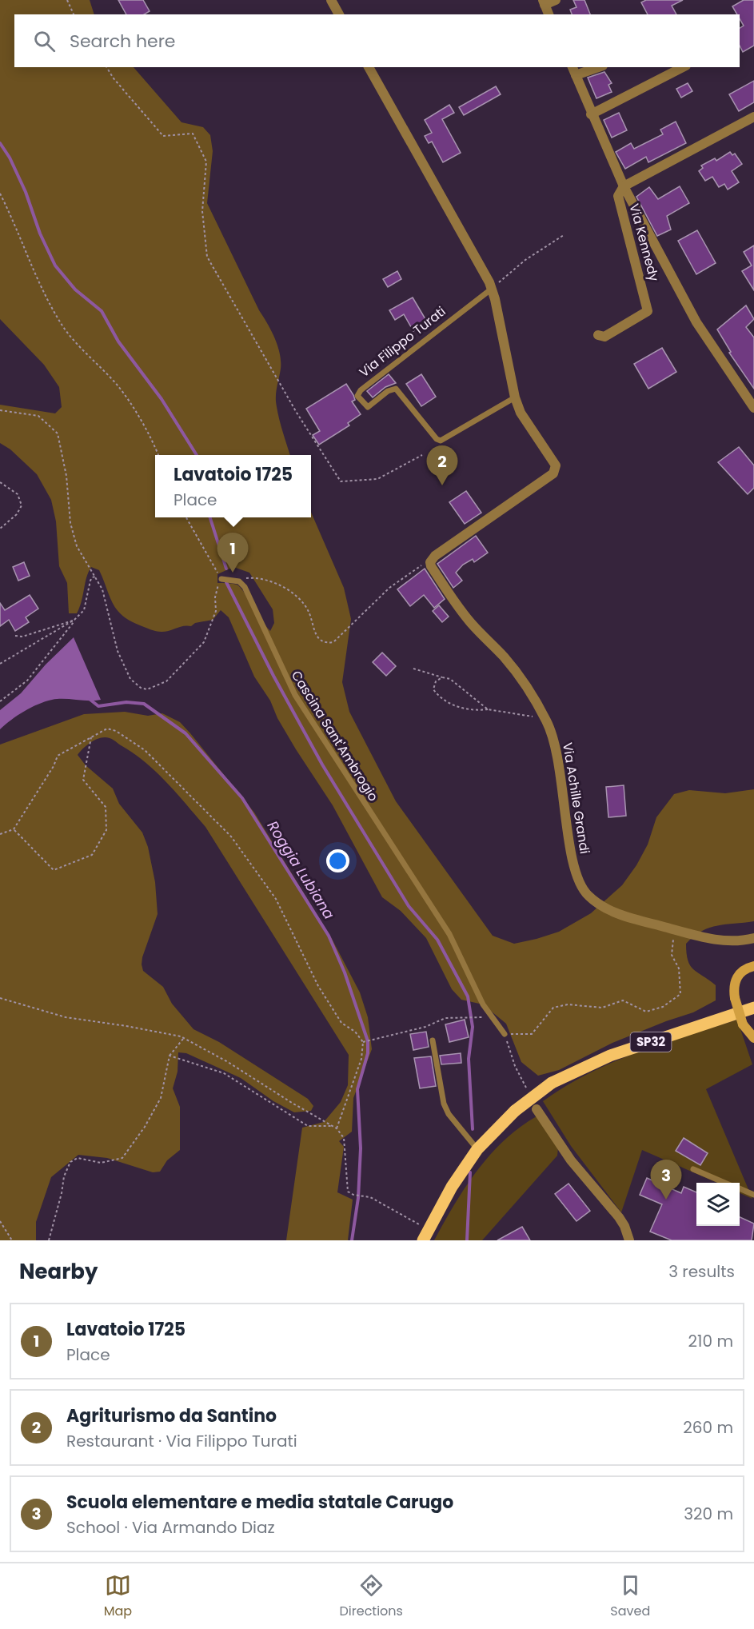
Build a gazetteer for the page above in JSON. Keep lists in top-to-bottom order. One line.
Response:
{"streets":{"main road":["SP32"],"street":["Via Kennedy","Via Achille Grandi"],"lane":["Via Filippo Turati","Cascina Sant'Ambrogio"]},"water":["Roggia Lubiana"],"page":{"search":"Search here","pins":["2","1","3"],"popup":["Lavatoio 1725","Place"],"heading":["Nearby","3 results"],"list":[{"mark":"1","name":"Lavatoio 1725","note":"Place","value":"210 m"},{"mark":"2","name":"Agriturismo da Santino","note":"Restaurant · Via Filippo Turati","value":"260 m"},{"mark":"3","name":"Scuola elementare e media statale Carugo","note":"School · Via Armando Diaz","value":"320 m"}],"nav":["Map","Directions","Saved"]}}
